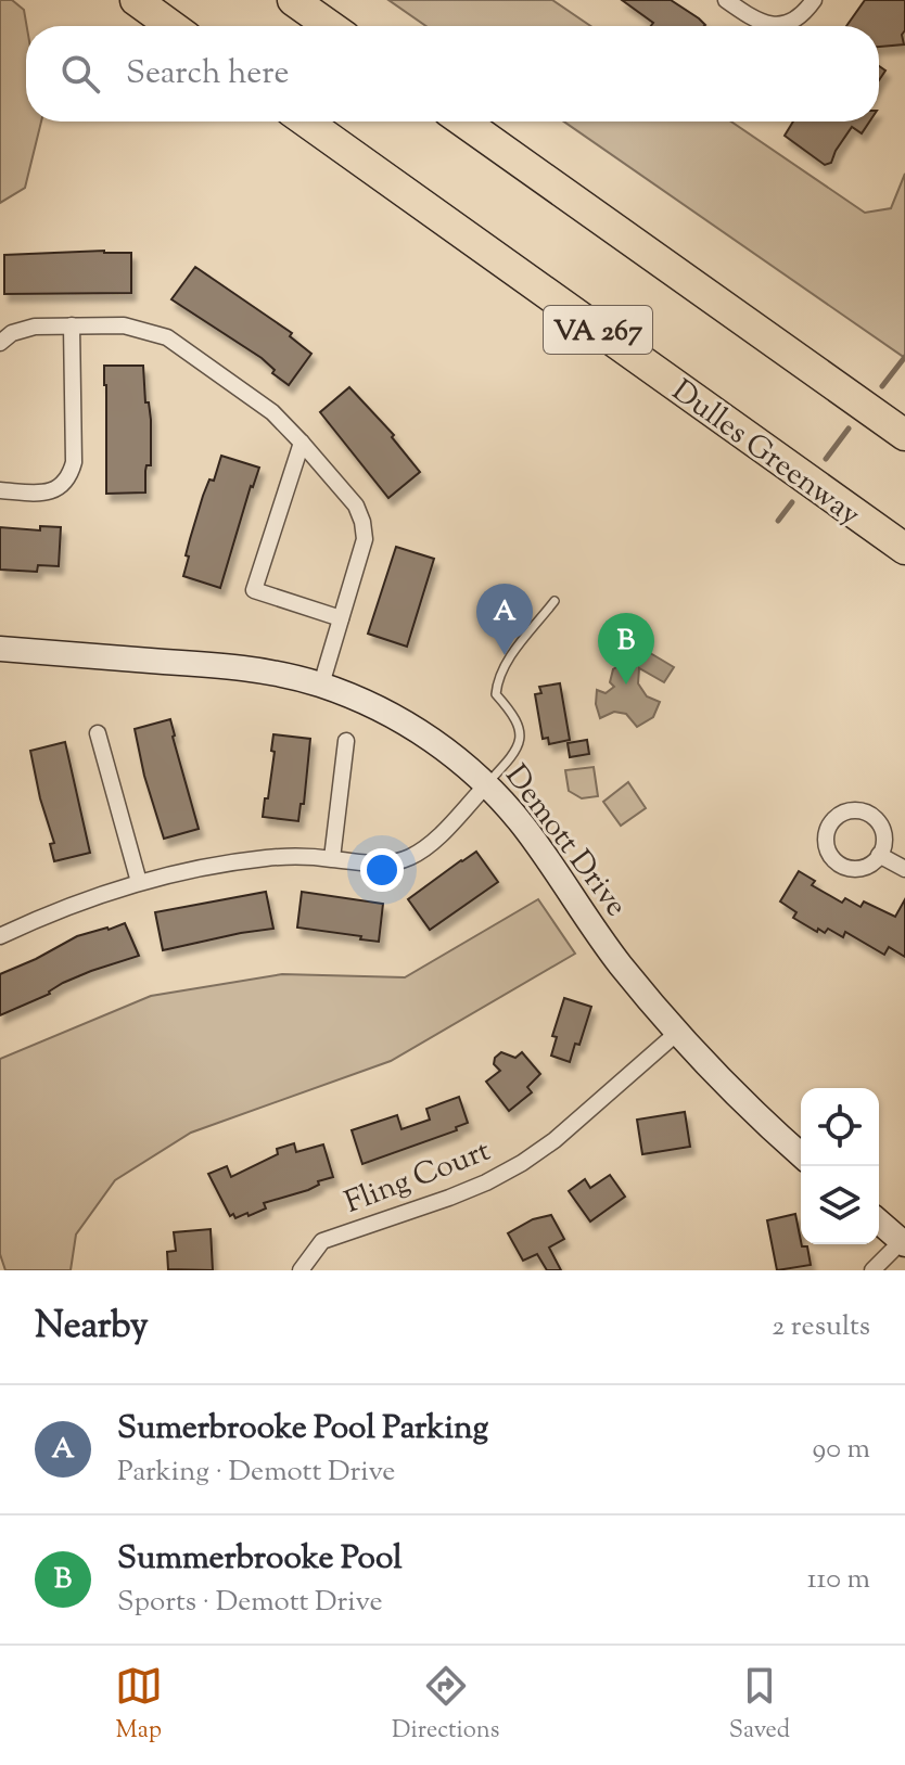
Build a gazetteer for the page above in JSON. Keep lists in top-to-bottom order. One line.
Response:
{"streets":{"highway":["VA 267","Dulles Greenway"],"street":["Demott Drive","Fling Court"]},"crossings":[["Demott Drive","Fling Court"]],"page":{"search":"Search here","pins":["A","B"],"heading":["Nearby","2 results"],"list":[{"mark":"A","name":"Sumerbrooke Pool Parking","note":"Parking · Demott Drive","value":"90 m"},{"mark":"B","name":"Summerbrooke Pool","note":"Sports · Demott Drive","value":"110 m"}],"nav":["Map","Directions","Saved"]}}
